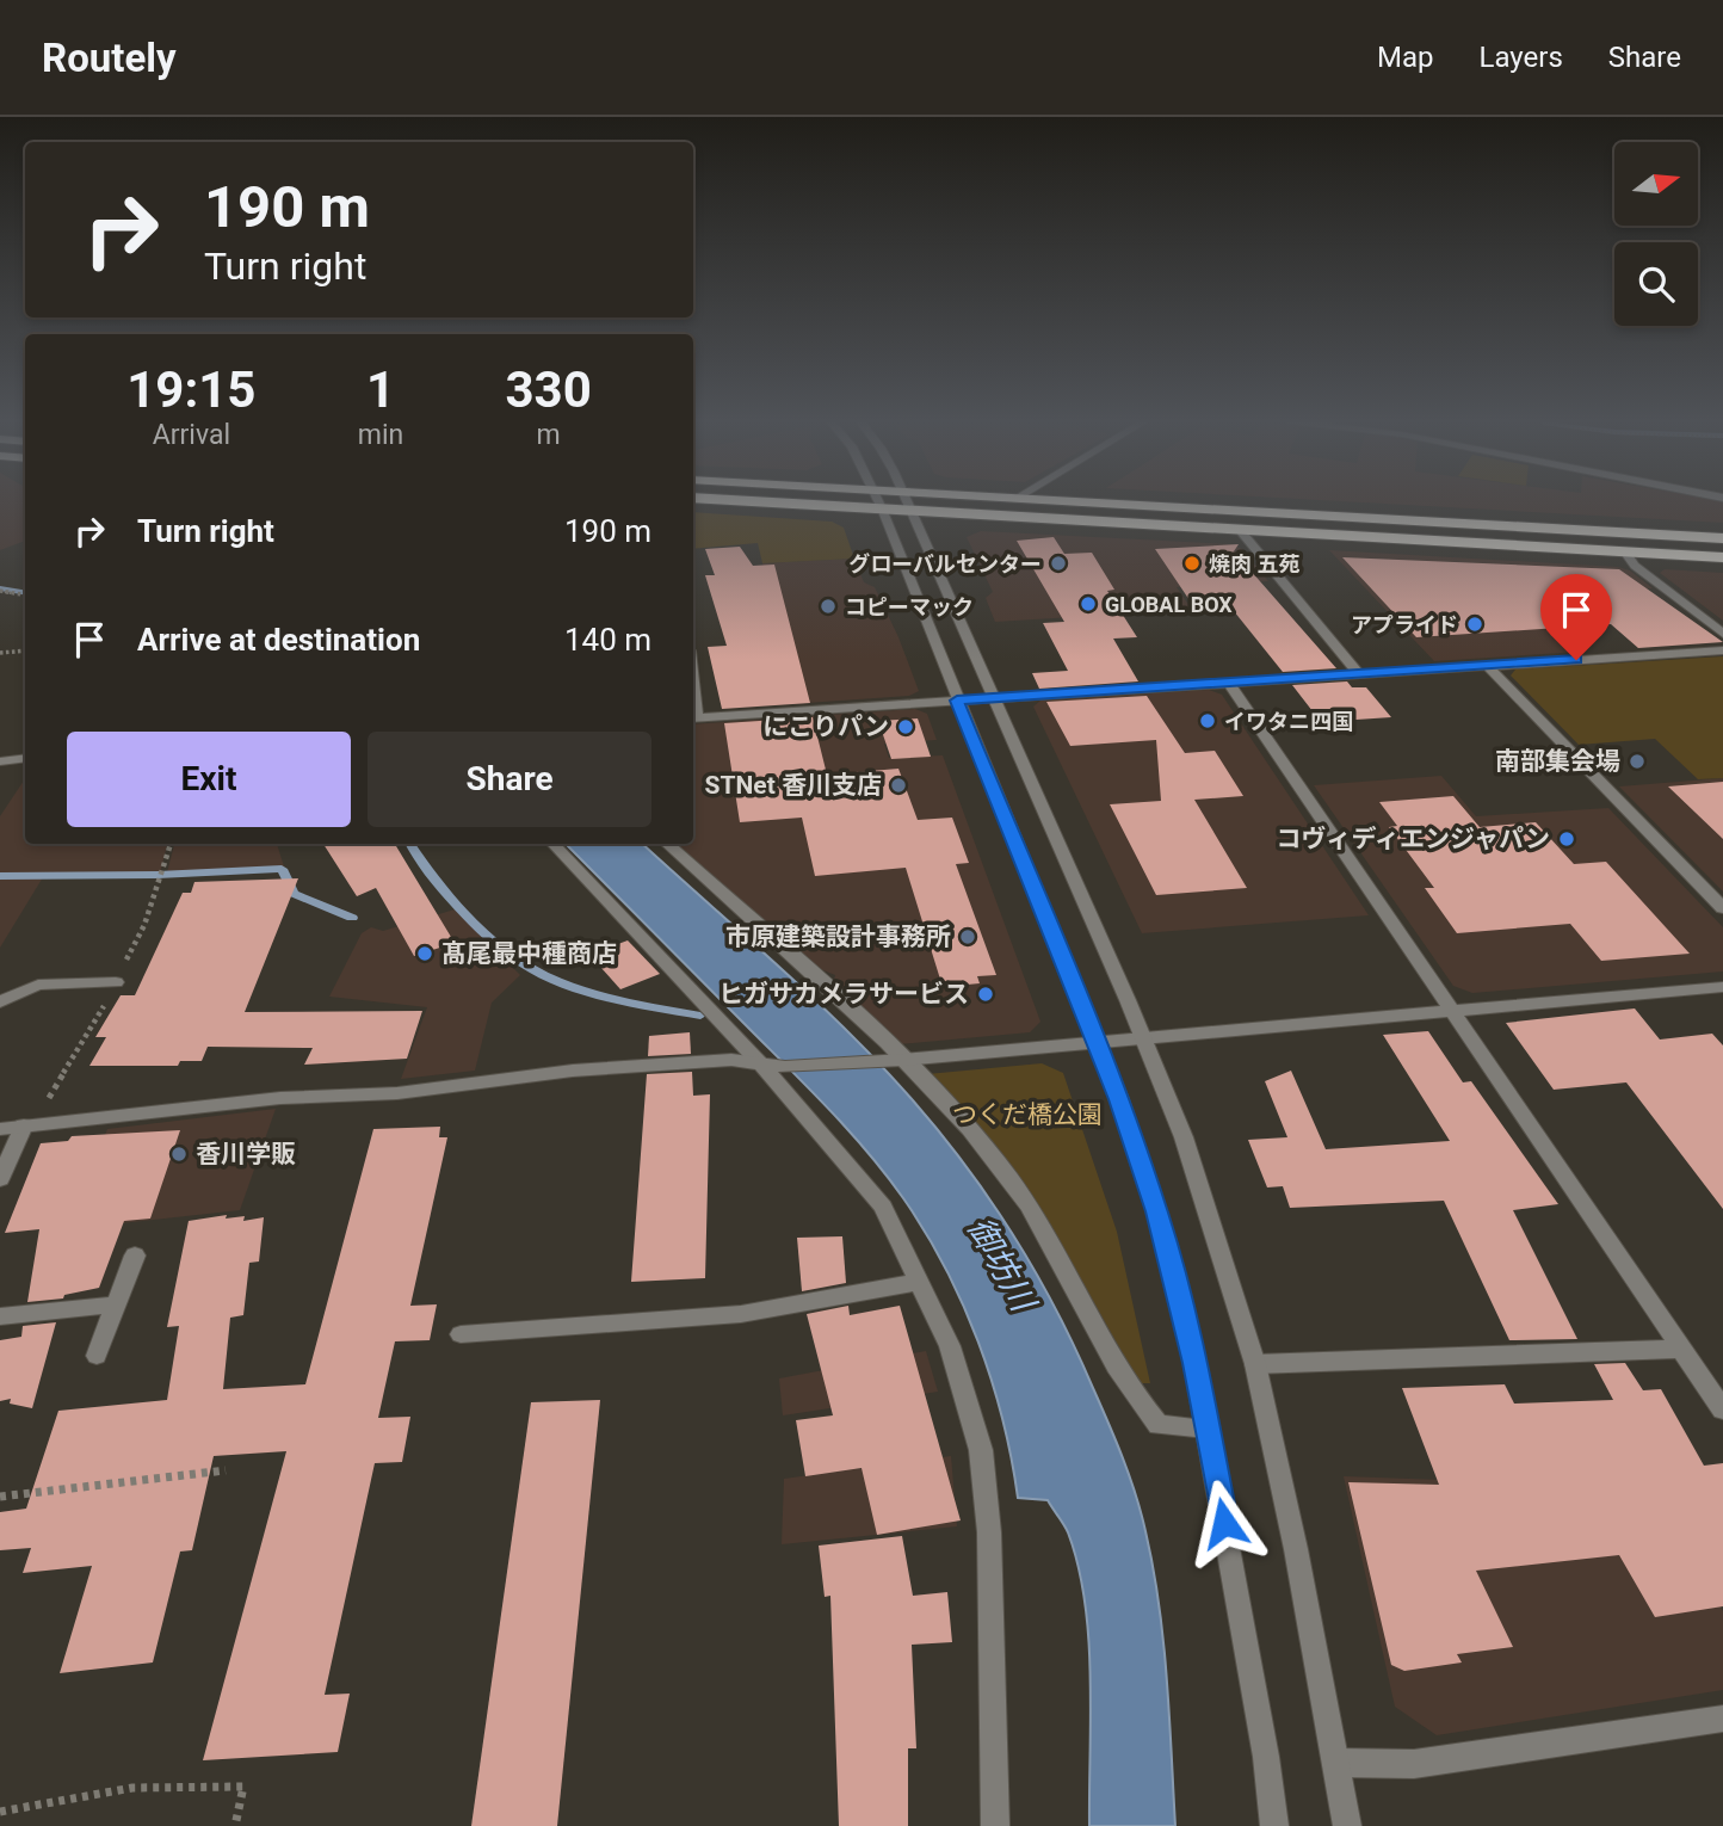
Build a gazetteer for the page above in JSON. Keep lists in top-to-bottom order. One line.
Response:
{"water":["御坊川"],"parks":["つくだ橋公園"],"places":["グローバルセンター","焼肉 五苑","GLOBAL BOX","コピーマック","アプライド","イワタニ四国","にこりパン","南部集会場","STNet 香川支店","コヴィディエンジャパン","市原建築設計事務所","髙尾最中種商店","ヒガサカメラサービス","香川学販"],"north":"right","page":{"header":"Routely","nav":["Map","Layers","Share"],"turn":["190 m","Turn right"],"eta":["19:15","Arrival","1","min","330","m"],"list":[{"name":"Turn right","value":"190 m"},{"name":"Arrive at destination","value":"140 m"}],"buttons":["Exit","Share"]}}
